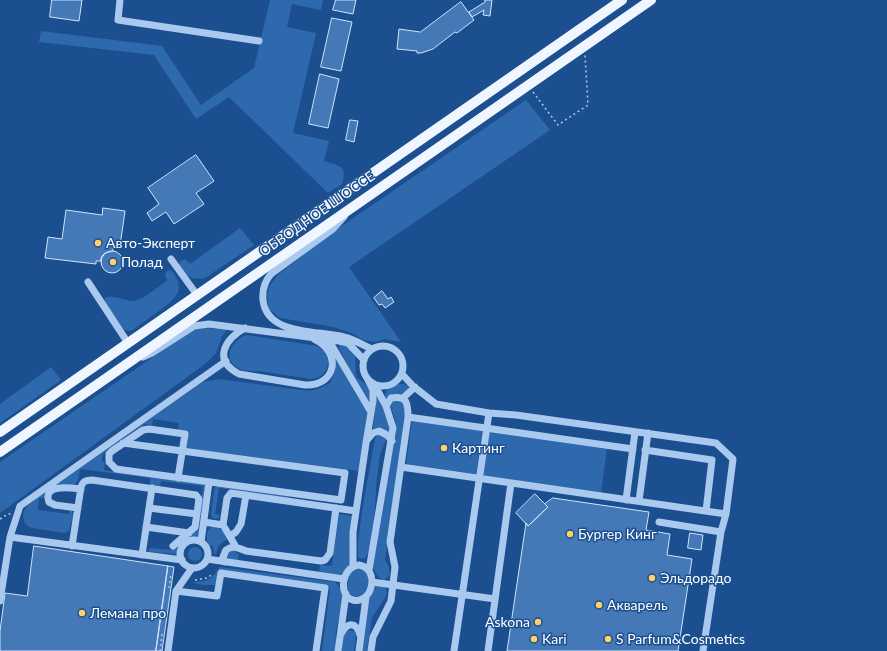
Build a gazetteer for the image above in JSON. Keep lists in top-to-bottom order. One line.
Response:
{"streets":{"main road":["ОБВОДНОЕ ШОССЕ"]},"places":["Авто-Эксперт","Полад","Картинг","Бургер Кинг","Эльдорадо","Акварель","Лемана про","Askona","Kari","S Parfum&Cosmetics"]}
